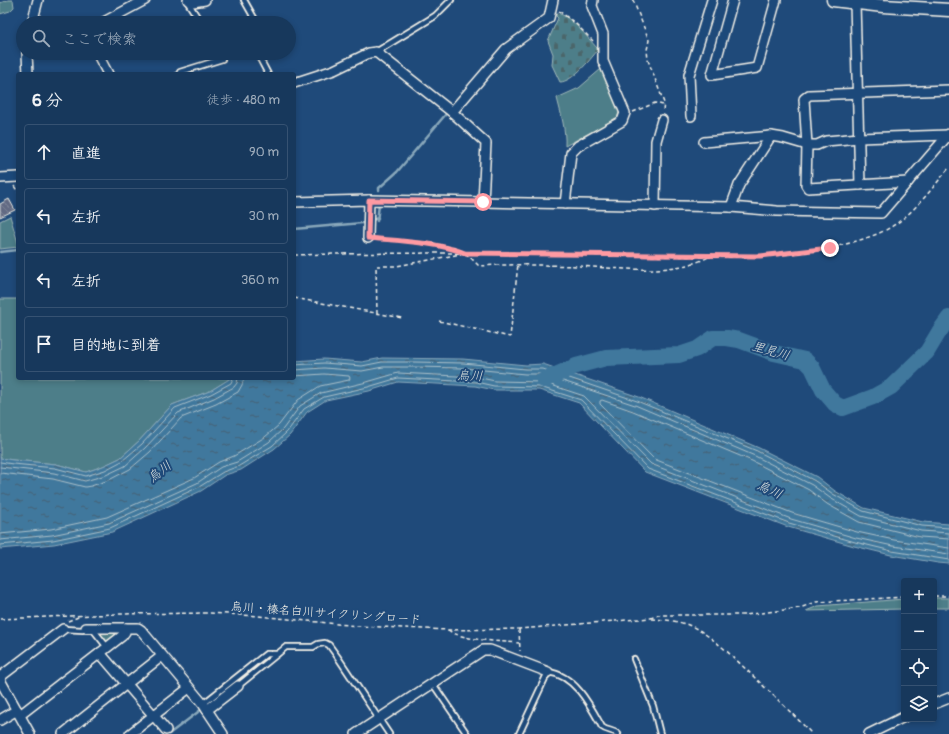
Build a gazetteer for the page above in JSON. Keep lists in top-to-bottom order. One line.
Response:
{"streets":{"path":["烏川・榛名白川サイクリングロード"]},"water":["里見川","烏川"],"page":{"search":"ここで検索","heading":["6 分","徒歩 · 480 m"],"list":[["直進","90 m"],["左折","30 m"],["左折","360 m"],"目的地に到着"],"map_buttons":["+","−"]}}
